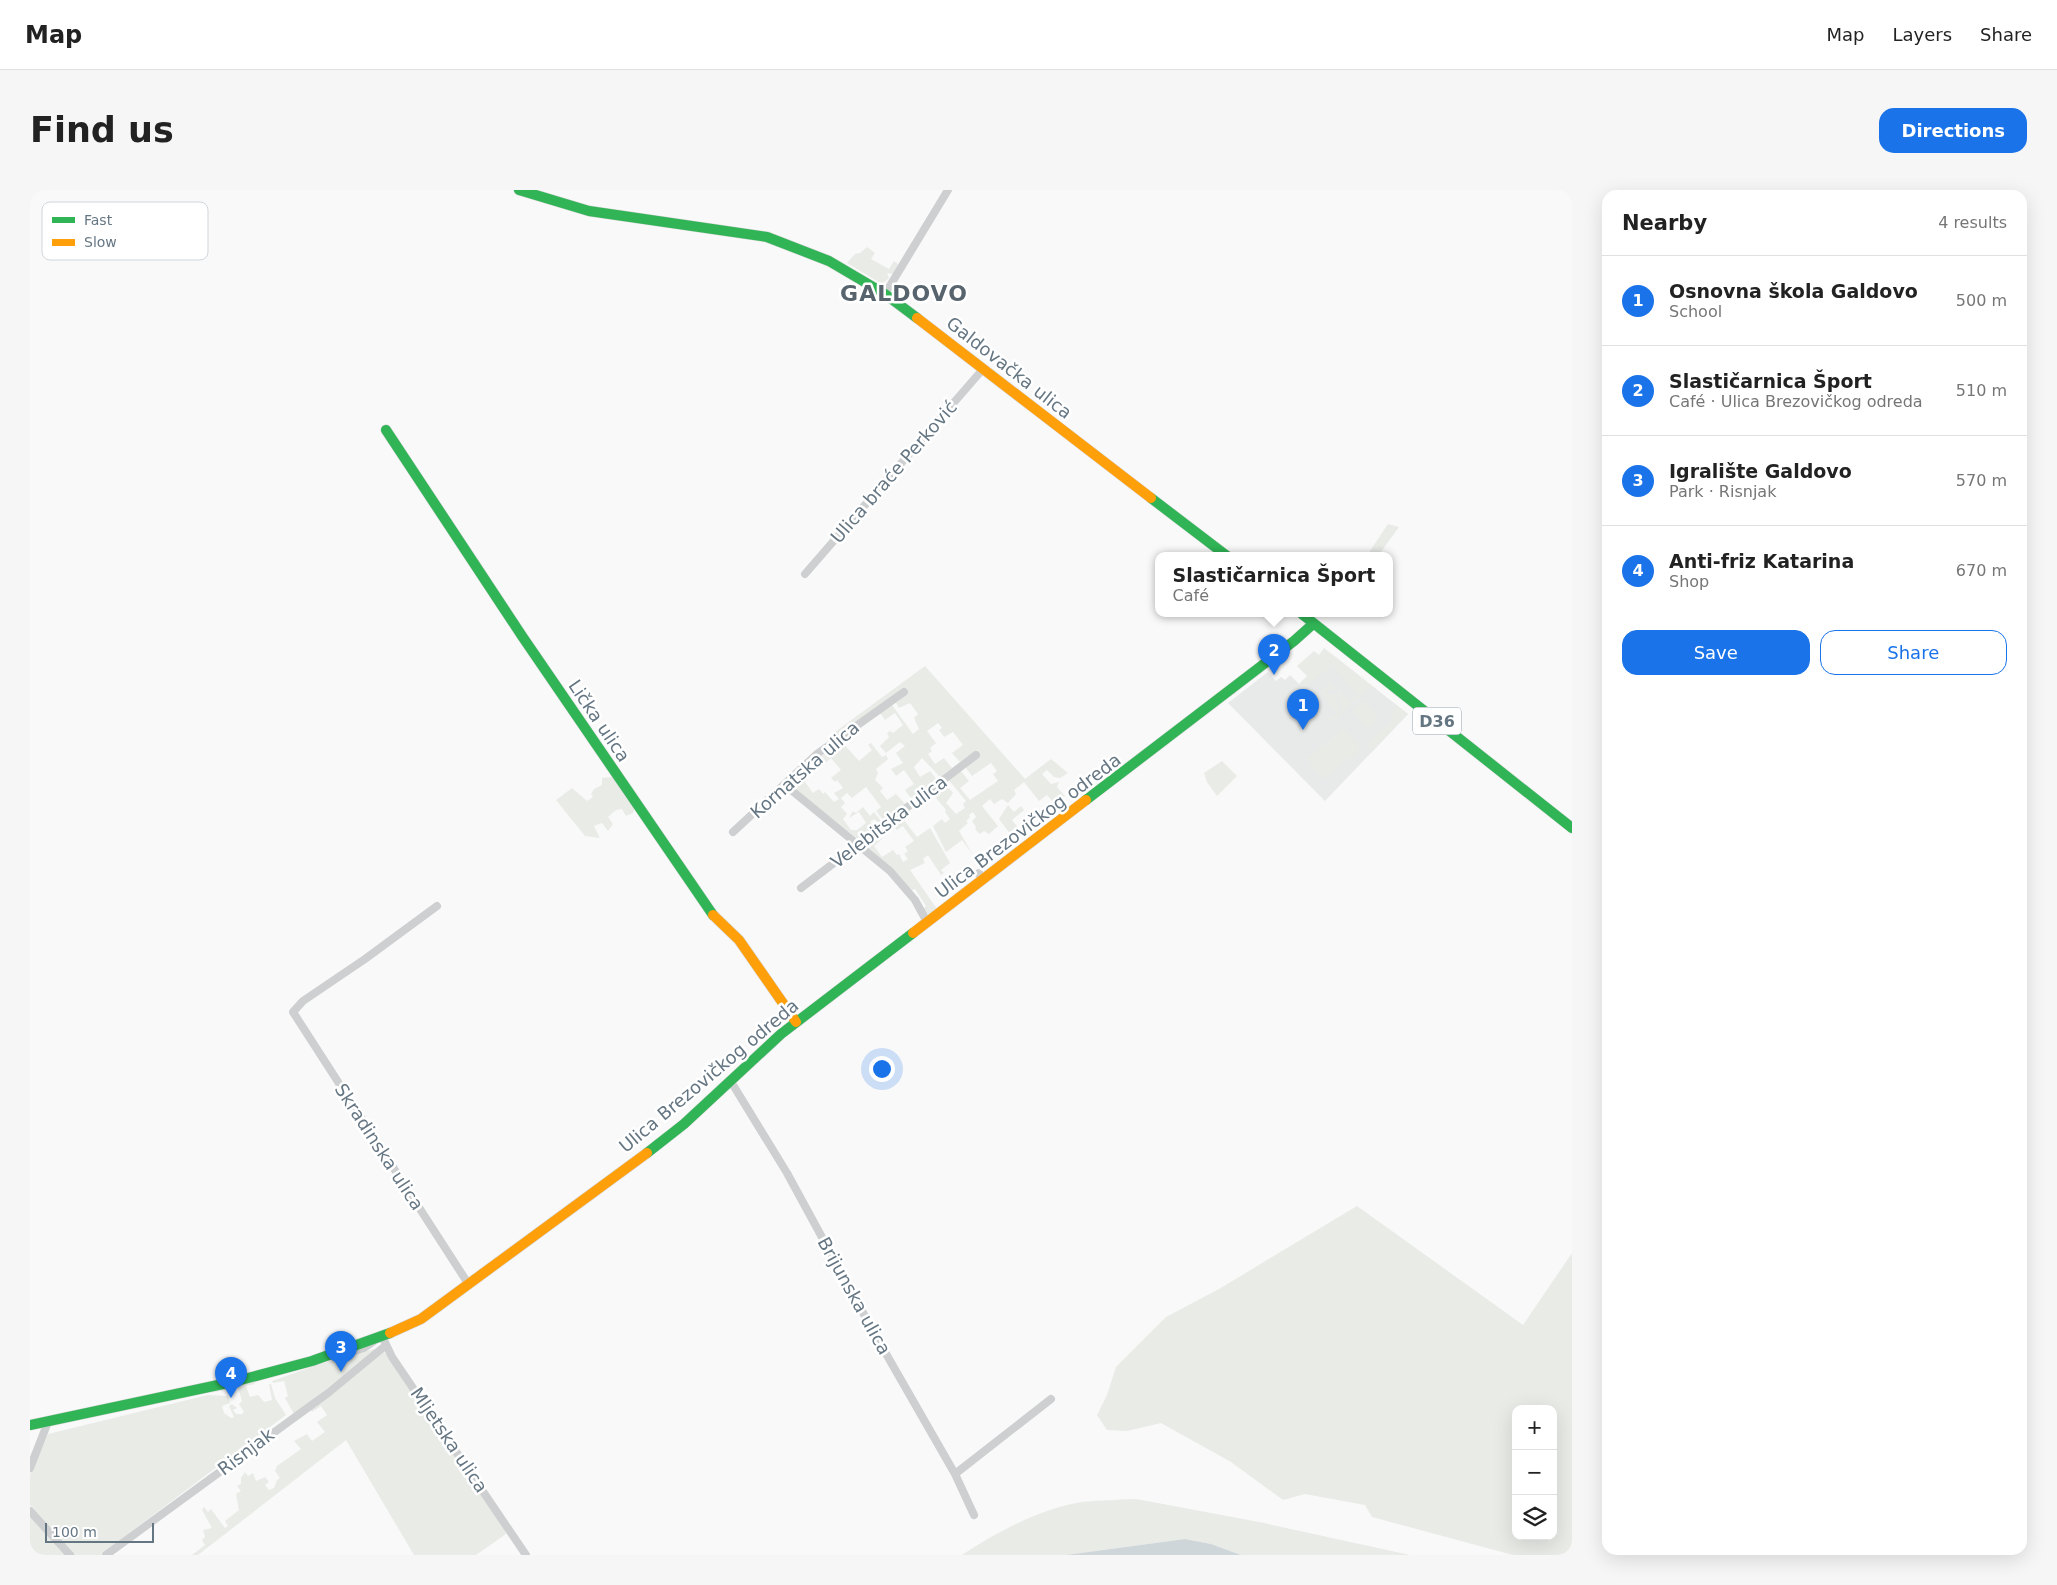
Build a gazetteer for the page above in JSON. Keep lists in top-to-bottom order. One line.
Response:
{"streets":{"main road":["Galdovačka ulica","Lička ulica","D36","Ulica Brezovičkog odreda"],"street":["Ulica braće Perković","Kornatska ulica","Velebitska ulica","Skradinska ulica","Brijunska ulica","Mljetska ulica","Risnjak"]},"crossings":[["Galdovačka ulica","Ulica braće Perković"],["Lička ulica","Ulica Brezovičkog odreda"],["D36","Ulica Brezovičkog odreda"],["Ulica Brezovičkog odreda","Skradinska ulica"],["Ulica Brezovičkog odreda","Brijunska ulica"],["Ulica Brezovičkog odreda","Mljetska ulica"],["Ulica Brezovičkog odreda","Risnjak"],["Mljetska ulica","Risnjak"]],"districts":["GALDOVO"],"legend":["Fast","Slow"],"scale_bar":"100 m","page":{"header":"Map","nav":["Map","Layers","Share"],"buttons":["Directions",["Save","Share"]],"title":"Find us","heading":["Nearby","4 results"],"list":[{"mark":"1","name":"Osnovna škola Galdovo","note":"School","value":"500 m"},{"mark":"2","name":"Slastičarnica Šport","note":"Café · Ulica Brezovičkog odreda","value":"510 m"},{"mark":"3","name":"Igralište Galdovo","note":"Park · Risnjak","value":"570 m"},{"mark":"4","name":"Anti-friz Katarina","note":"Shop","value":"670 m"}],"popup":["Slastičarnica Šport","Café"],"pins":["2","1","3","4"],"map_buttons":["+","−"],"scale":"100 m"}}
